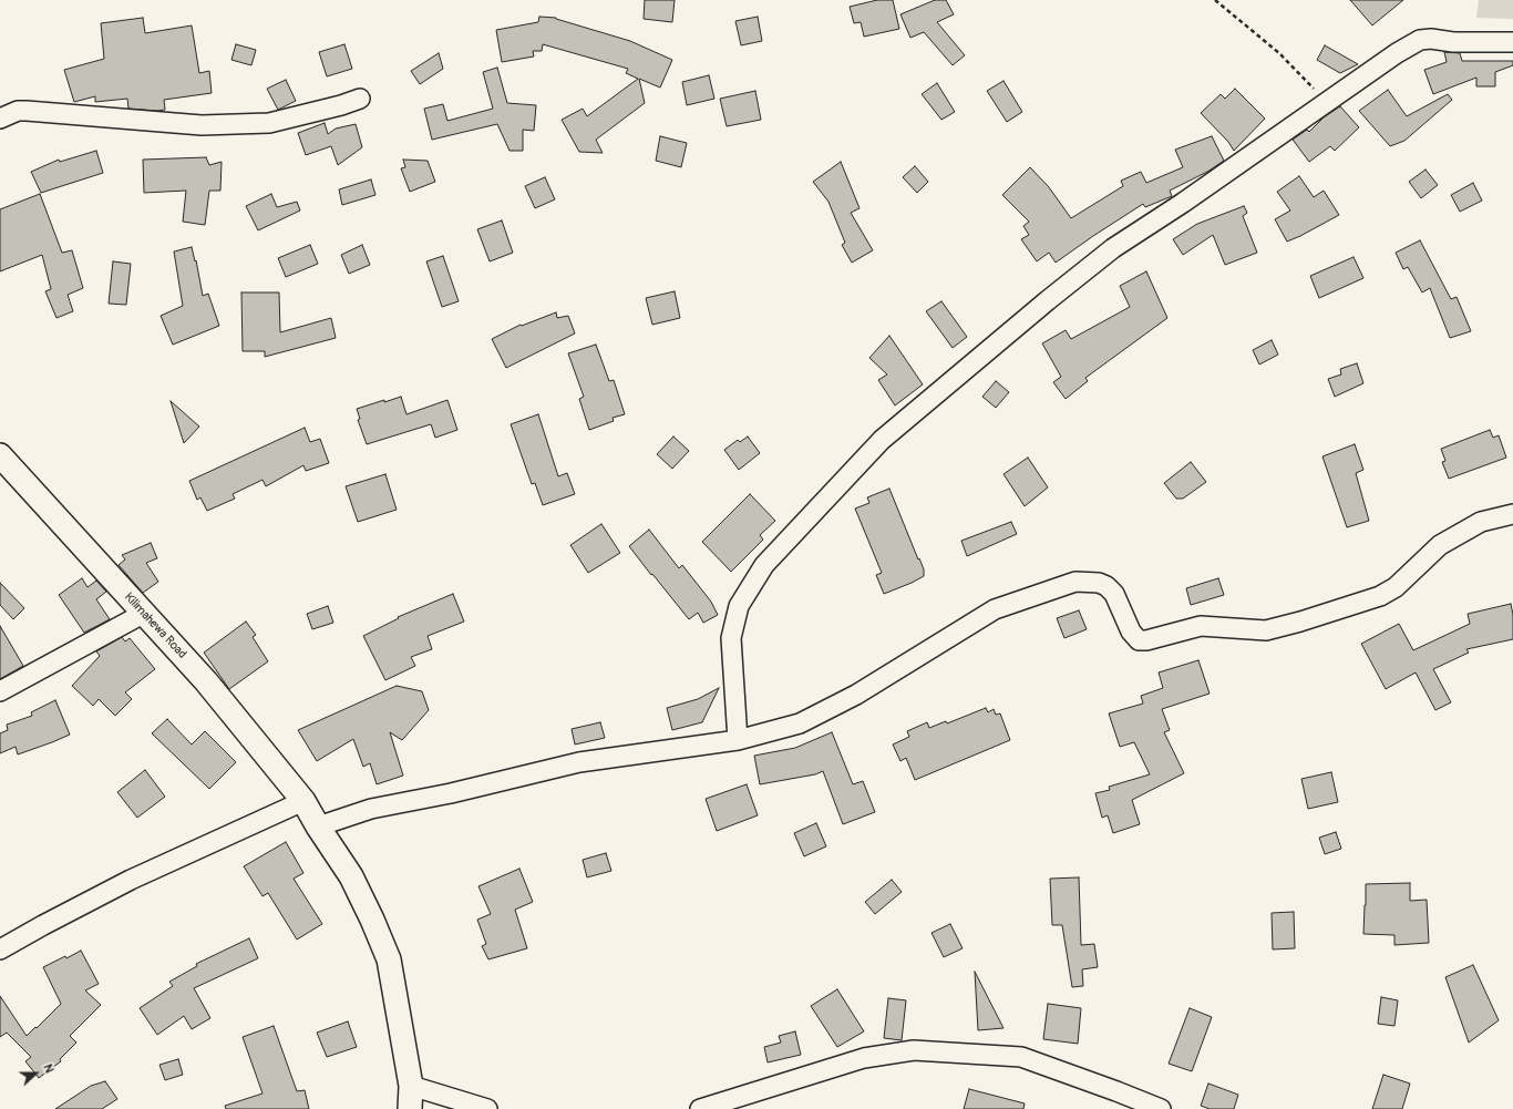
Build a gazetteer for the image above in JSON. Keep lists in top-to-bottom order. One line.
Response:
{"streets":{"street":["Kilimahewa Road"]},"north":"right"}
